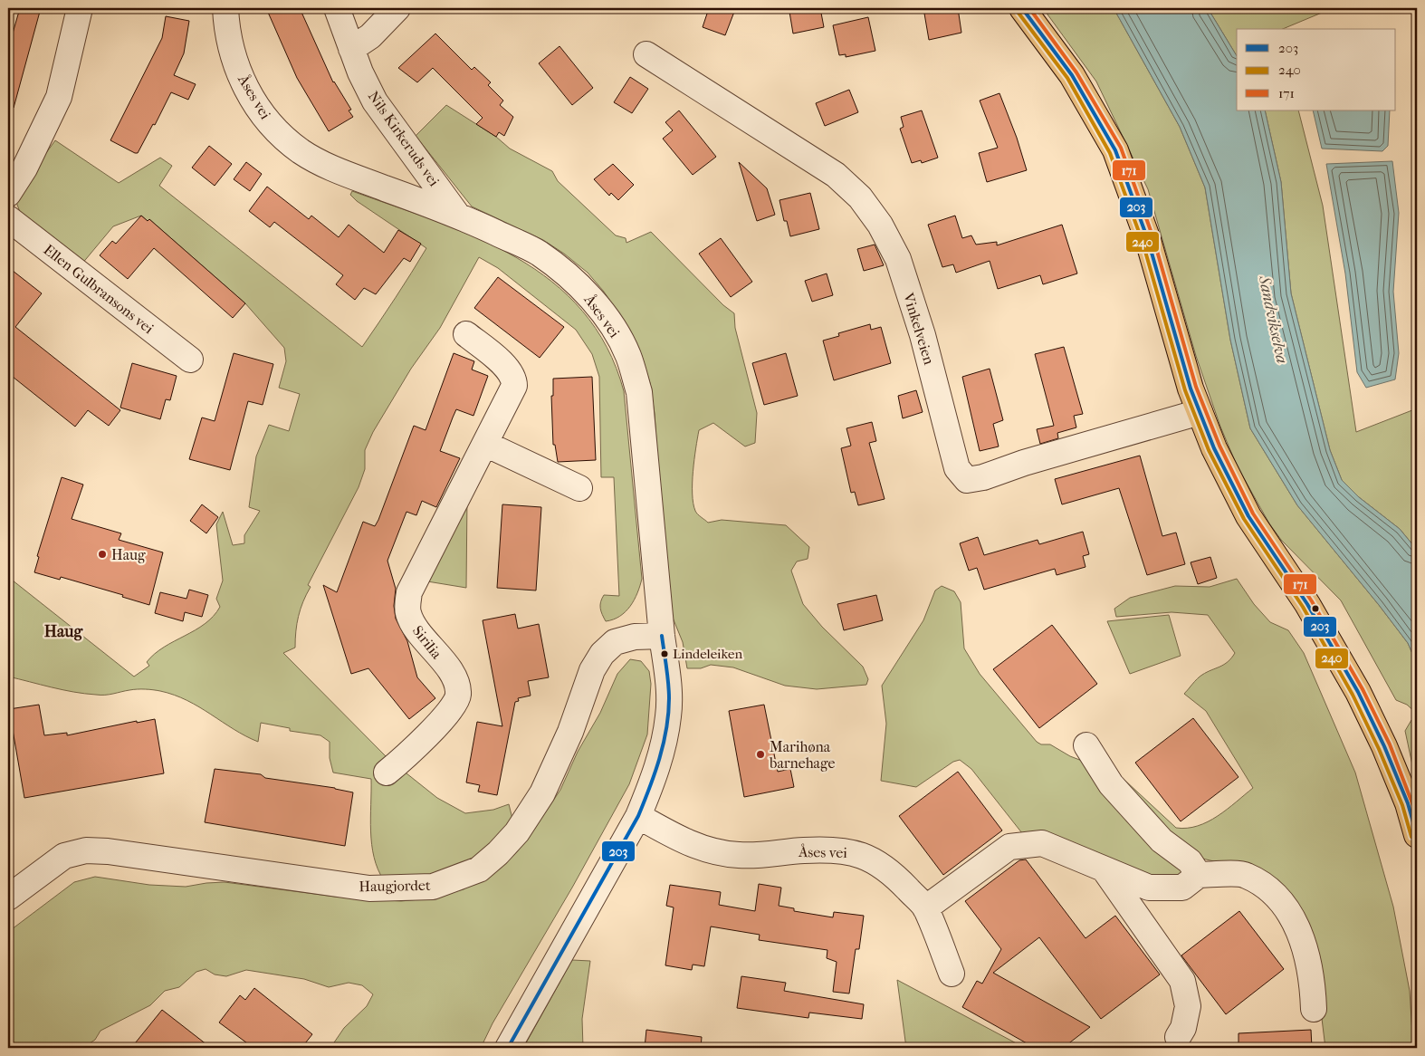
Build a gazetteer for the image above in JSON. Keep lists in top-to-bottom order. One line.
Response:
{"streets":{"street":["Åses vei","Nils Kirkeruds vei","Ellen Gulbransons vei","Vinkelveien","Sirilia","Haugjordet"]},"crossings":[["Åses vei","Nils Kirkeruds vei"],["Åses vei","Haugjordet"]],"districts":["Haug"],"water":["Sandvikselva"],"places":["Haug","Lindeleiken","Marihøna barnehage"],"lines":["transit line 203","transit line 171","transit line 240"],"legend":["203","240","171"]}
